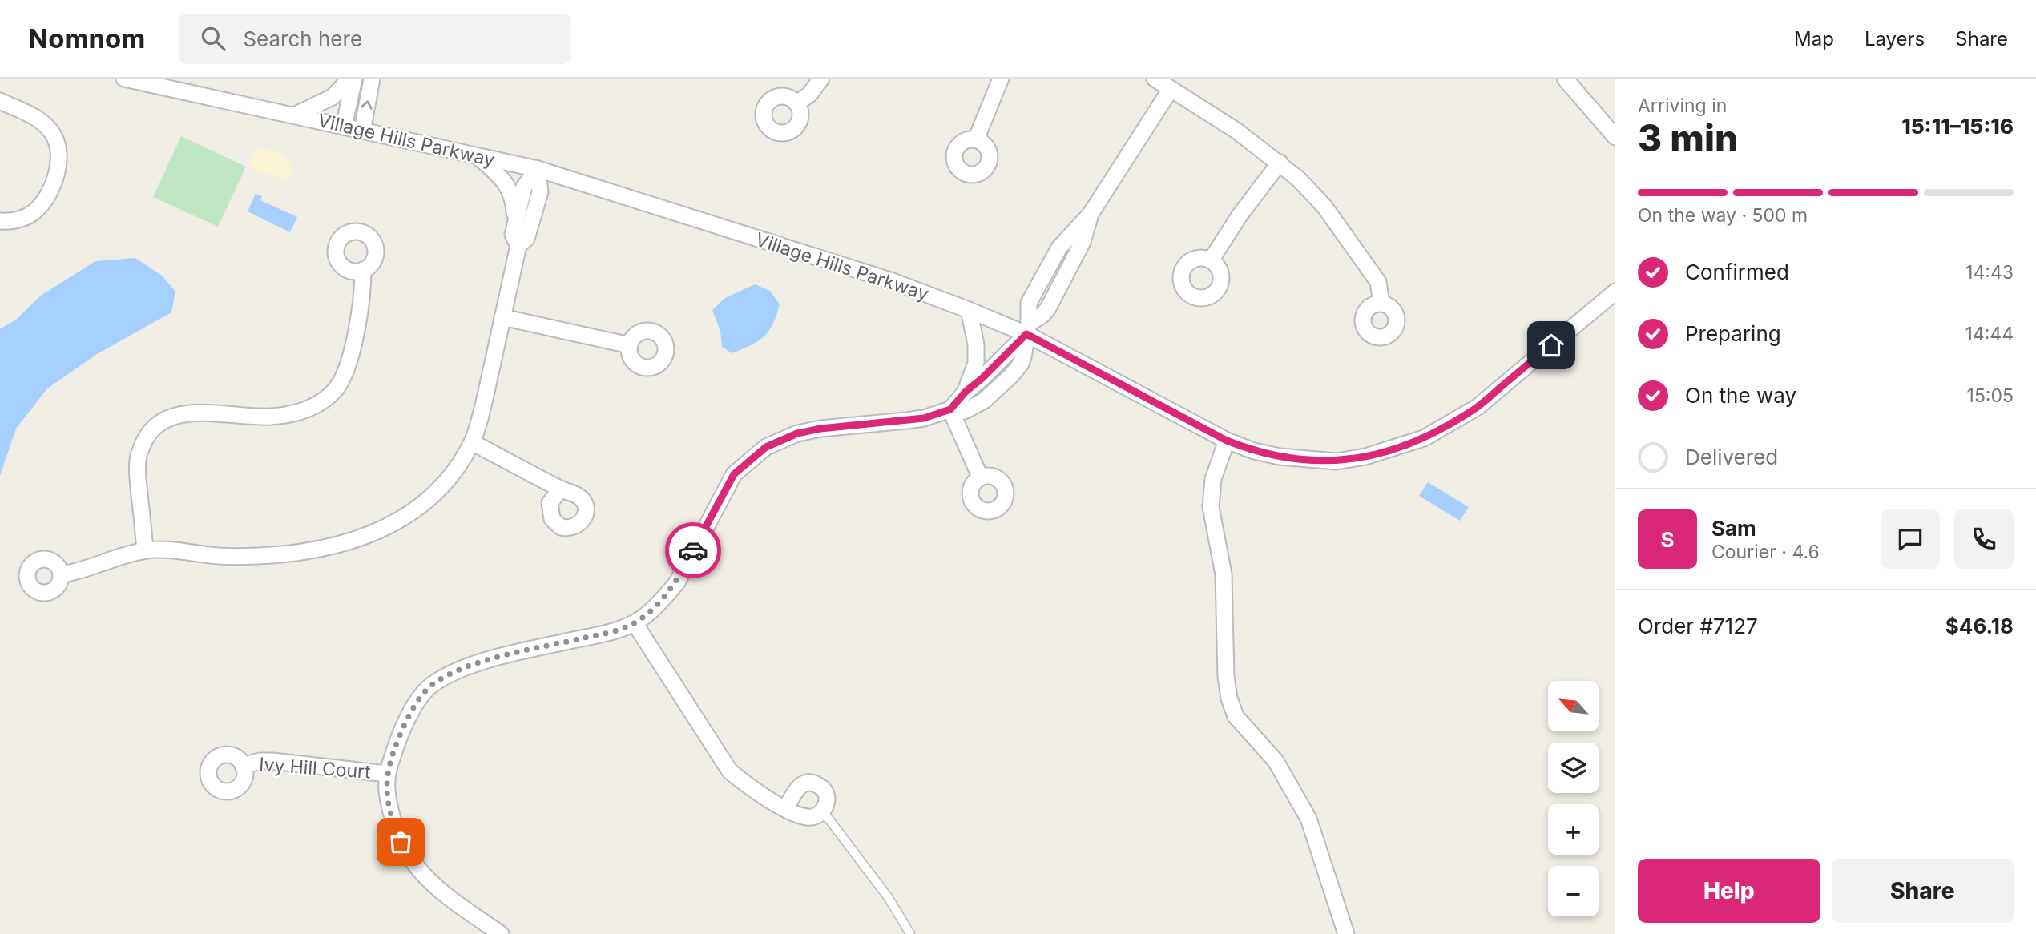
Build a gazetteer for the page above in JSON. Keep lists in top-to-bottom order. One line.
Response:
{"streets":{"street":["Village Hills Parkway","Ivy Hill Court"]},"north":"top left","page":{"header":"Nomnom","search":"Search here","nav":["Map","Layers","Share"],"heading":["3 min","Arriving in","15:11–15:16"],"panel":["Sam","Courier · 4.6","Order #7127","$46.18"],"bar":"On the way · 500 m","list":[["Confirmed","14:43"],["Preparing","14:44"],["On the way","15:05"],"Delivered"],"round":"S","map_buttons":["+","−"],"buttons":["Help","Share"]}}
